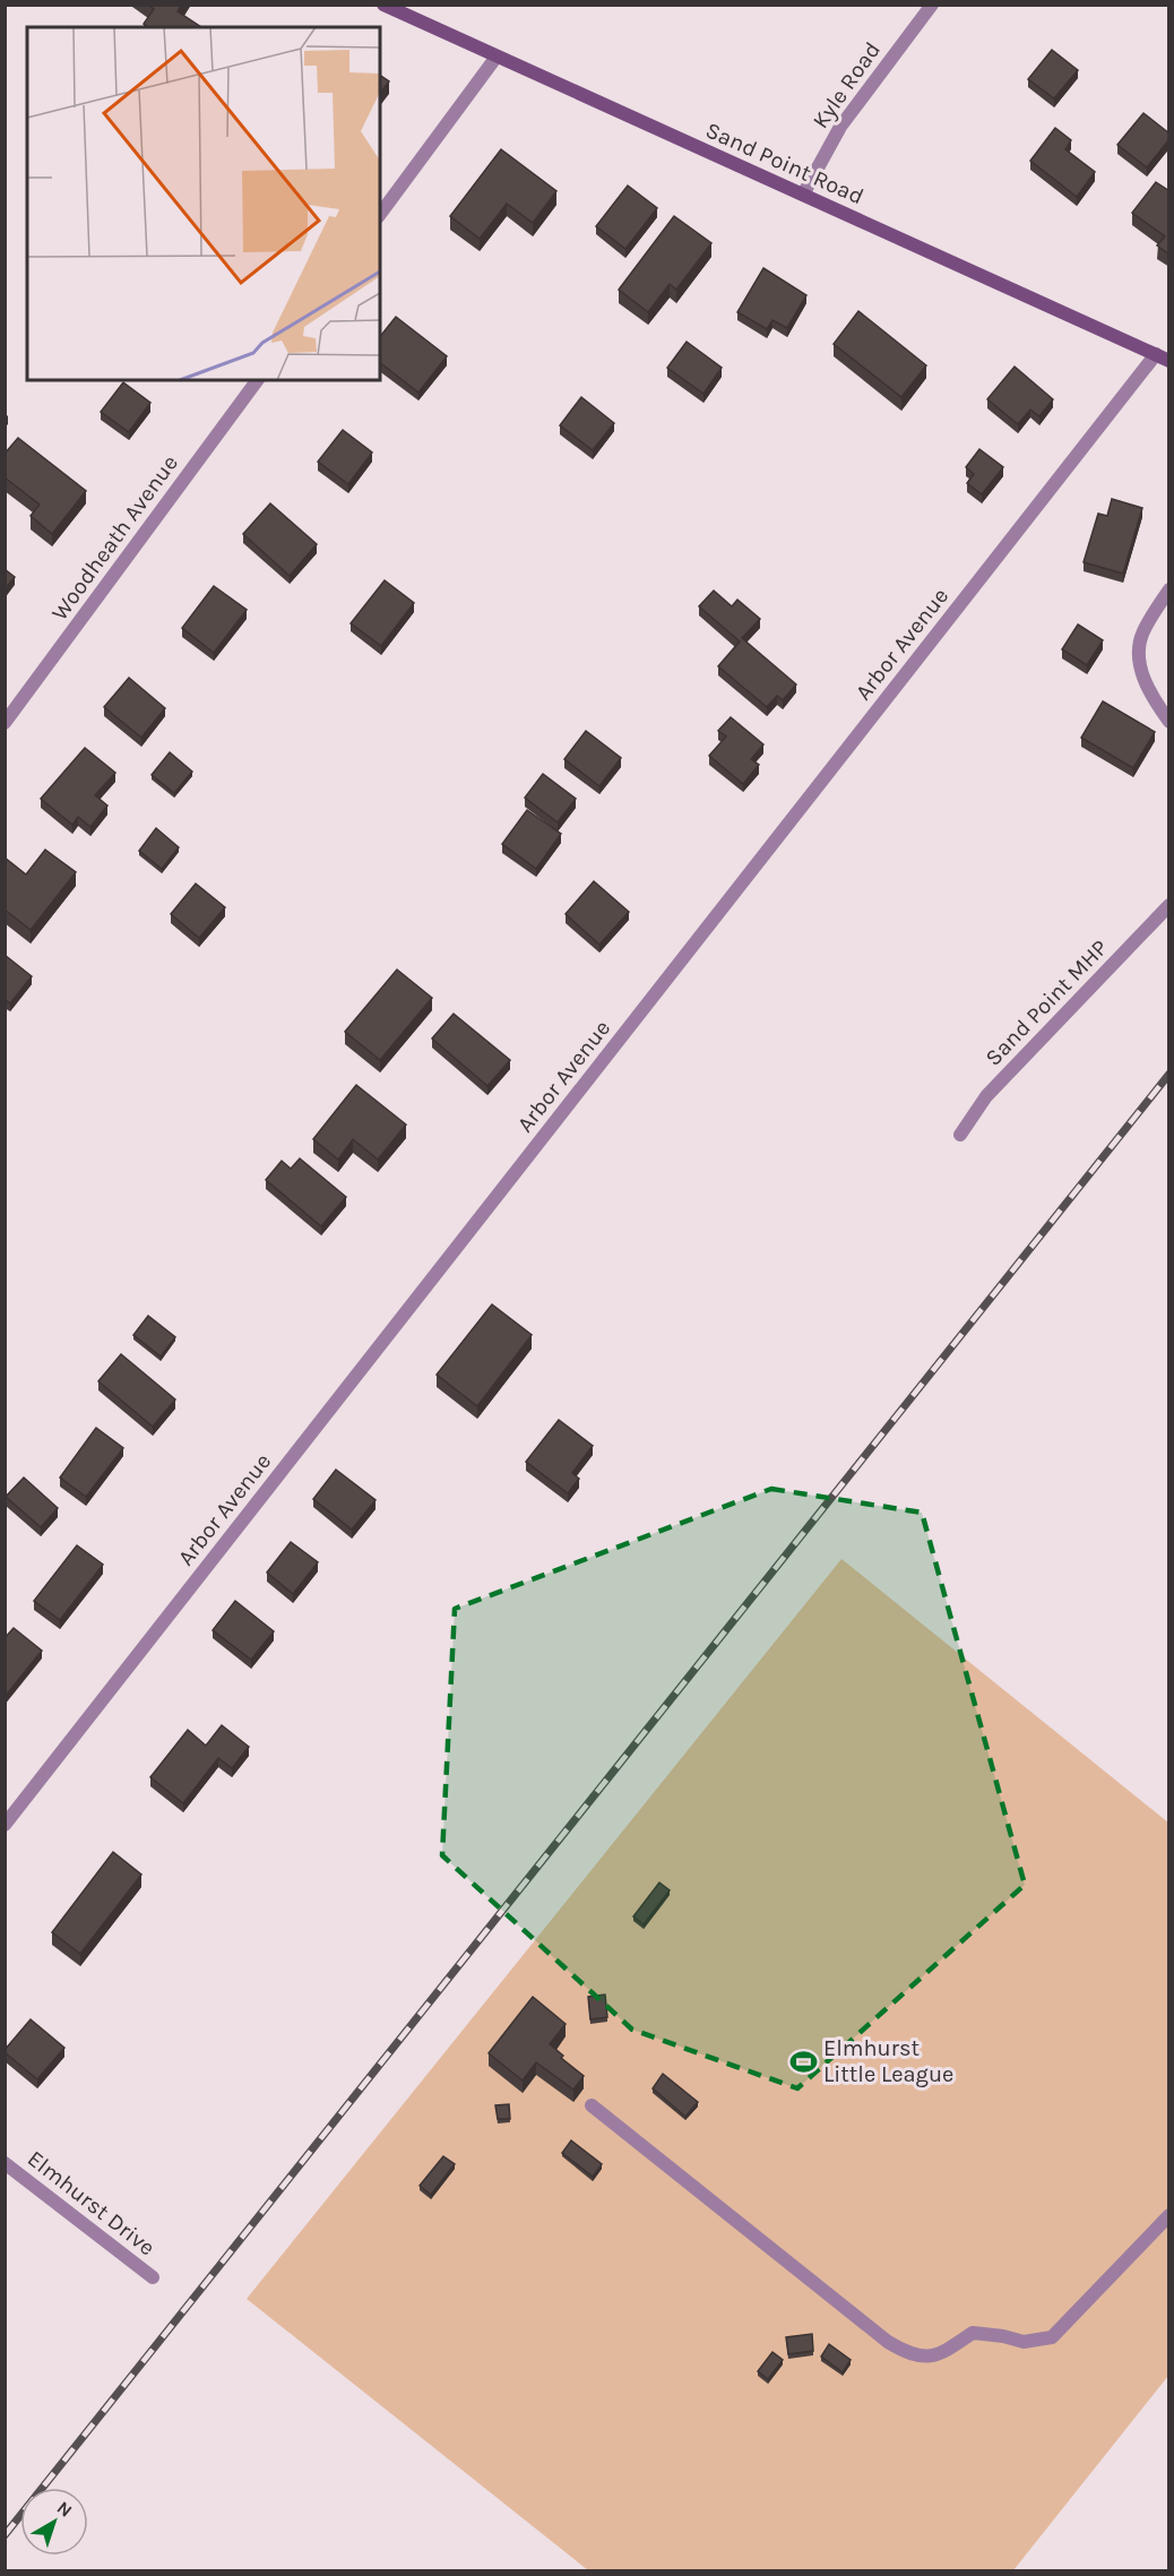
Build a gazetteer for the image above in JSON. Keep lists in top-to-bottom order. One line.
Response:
{"streets":{"street":["Kyle Road","Sand Point Road","Woodheath Avenue","Arbor Avenue","Sand Point MHP","Elmhurst Drive"]},"crossings":[["Kyle Road","Sand Point Road"],["Sand Point Road","Arbor Avenue"]],"places":{"sports":["Elmhurst Little League"]},"north":"top right"}
